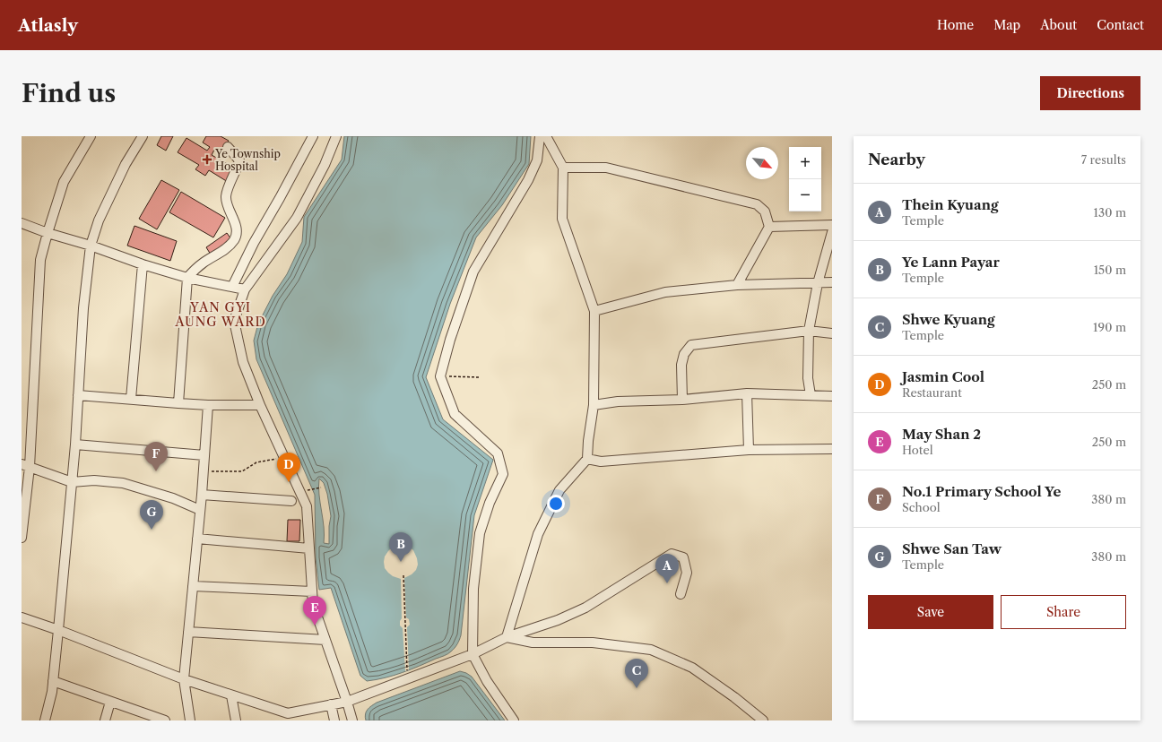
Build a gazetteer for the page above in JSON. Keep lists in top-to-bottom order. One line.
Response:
{"districts":["YAN GYI AUNG WARD"],"places":{"health":["Ye Township Hospital"]},"north":"bottom right","page":{"header":"Atlasly","nav":["Home","Map","About","Contact"],"buttons":["Directions",["Save","Share"]],"title":"Find us","heading":["Nearby","7 results"],"map_buttons":["+","−"],"list":[{"mark":"A","name":"Thein Kyuang","note":"Temple","value":"130 m"},{"mark":"B","name":"Ye Lann Payar","note":"Temple","value":"150 m"},{"mark":"C","name":"Shwe Kyuang","note":"Temple","value":"190 m"},{"mark":"D","name":"Jasmin Cool","note":"Restaurant","value":"250 m"},{"mark":"E","name":"May Shan 2","note":"Hotel","value":"250 m"},{"mark":"F","name":"No.1 Primary School Ye","note":"School","value":"380 m"},{"mark":"G","name":"Shwe San Taw","note":"Temple","value":"380 m"}],"pins":["F","D","G","B","A","E","C"]}}
